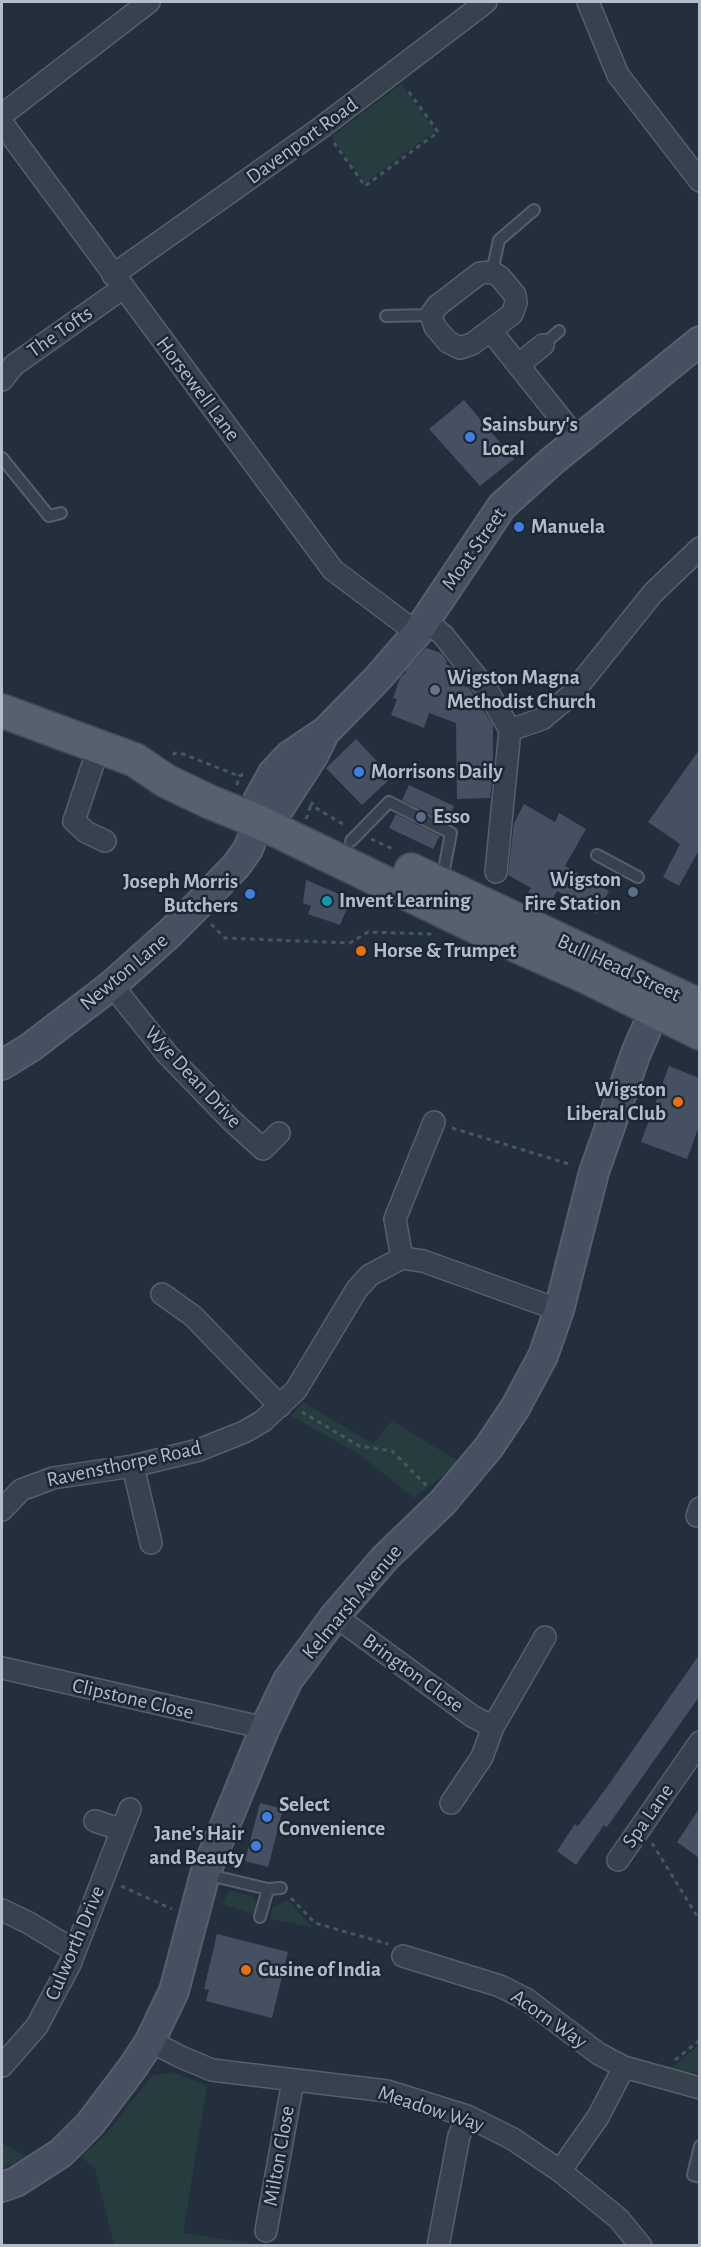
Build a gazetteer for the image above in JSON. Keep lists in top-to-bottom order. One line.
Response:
{"streets":{"main road":["Bull Head Street"],"street":["Davenport Road","The Tofts","Horsewell Lane","Moat Street","Newton Lane","Wye Dean Drive","Ravensthorpe Road","Kelmarsh Avenue","Brington Close","Clipstone Close","Spa Lane","Culworth Drive","Acorn Way","Meadow Way","Milton Close"]},"crossings":[["Davenport Road","The Tofts"],["Davenport Road","Horsewell Lane"],["The Tofts","Horsewell Lane"],["Horsewell Lane","Moat Street"],["Moat Street","Bull Head Street"],["Moat Street","Newton Lane"],["Bull Head Street","Kelmarsh Avenue"],["Newton Lane","Wye Dean Drive"],["Kelmarsh Avenue","Brington Close"],["Kelmarsh Avenue","Clipstone Close"],["Kelmarsh Avenue","Meadow Way"],["Meadow Way","Milton Close"]],"places":["Sainsbury's Local","Manuela","Wigston Magna Methodist Church","Morrisons Daily","Esso","Wigston Fire Station","Joseph Morris Butchers","Invent Learning","Horse & Trumpet","Wigston Liberal Club","Select Convenience","Jane's Hair and Beauty","Cusine of India"]}
